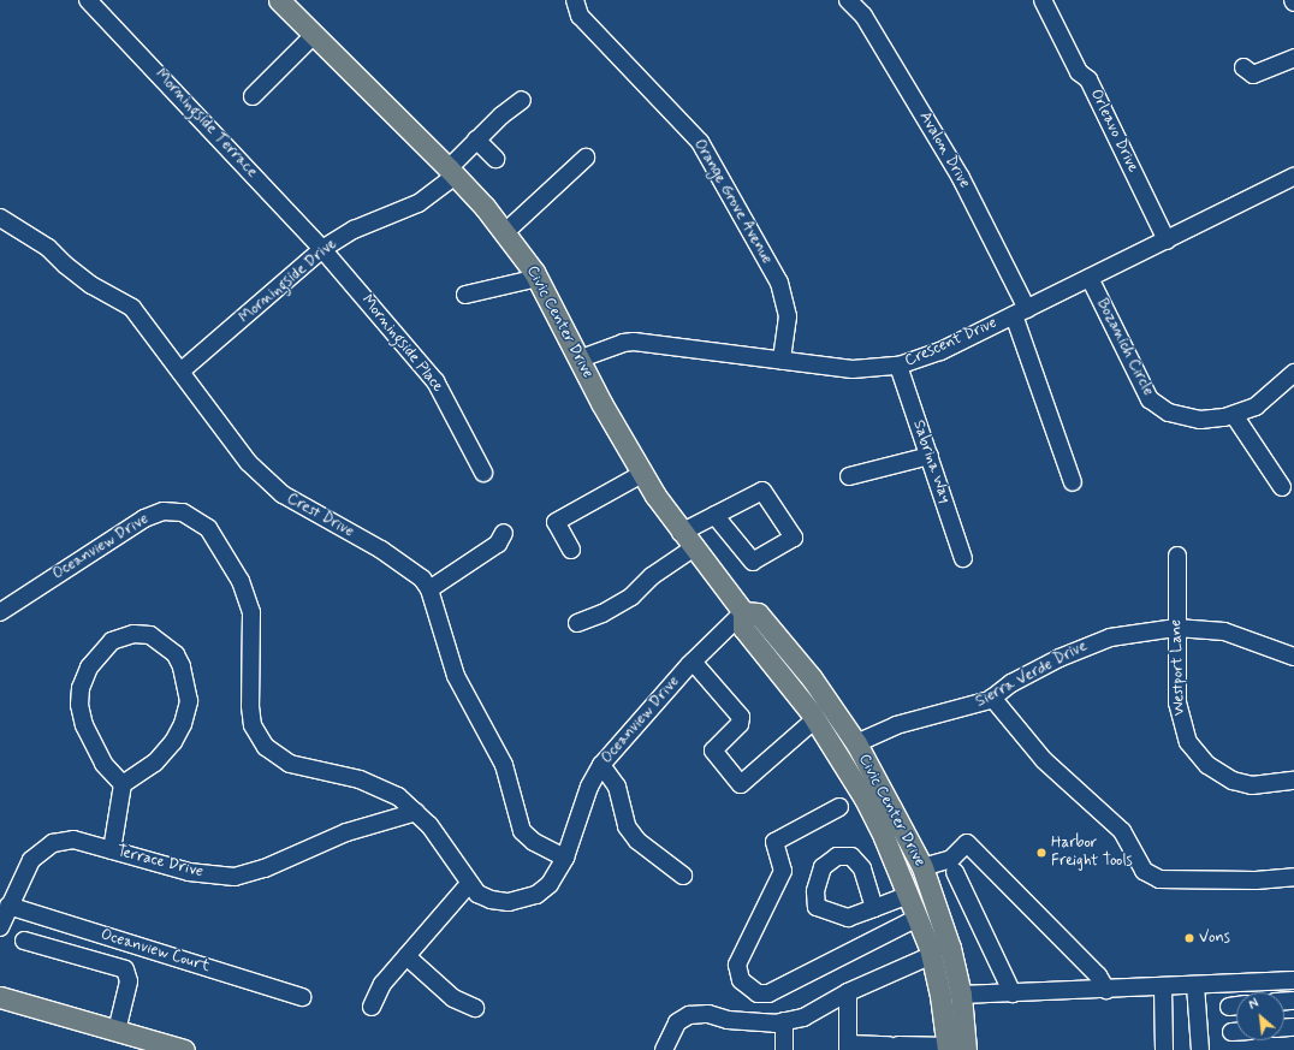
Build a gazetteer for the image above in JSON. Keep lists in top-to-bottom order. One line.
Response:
{"streets":{"main road":["Civic Center Drive"],"street":["Morningside Terrace","Orleavo Drive","Avalon Drive","Orange Grove Avenue","Morningside Drive","Crescent Drive","Morningside Place","Bozanich Circle","Sabrina Way","Crest Drive","Oceanview Drive","Westport Lane","Sierra Verde Drive","Terrace Drive","Oceanview Court"]},"crossings":[["Morningside Terrace","Morningside Drive"],["Morningside Terrace","Morningside Place"],["Orleavo Drive","Crescent Drive"],["Avalon Drive","Crescent Drive"],["Orange Grove Avenue","Crescent Drive"],["Morningside Drive","Civic Center Drive"],["Morningside Drive","Morningside Place"],["Morningside Drive","Crest Drive"],["Civic Center Drive","Crescent Drive"],["Civic Center Drive","Oceanview Drive"],["Civic Center Drive","Sierra Verde Drive"],["Crescent Drive","Bozanich Circle"],["Crescent Drive","Sabrina Way"],["Crest Drive","Oceanview Drive"],["Oceanview Drive","Terrace Drive"],["Westport Lane","Sierra Verde Drive"],["Terrace Drive","Oceanview Court"]],"places":["Harbor Freight Tools","Vons"],"north":"top left"}
